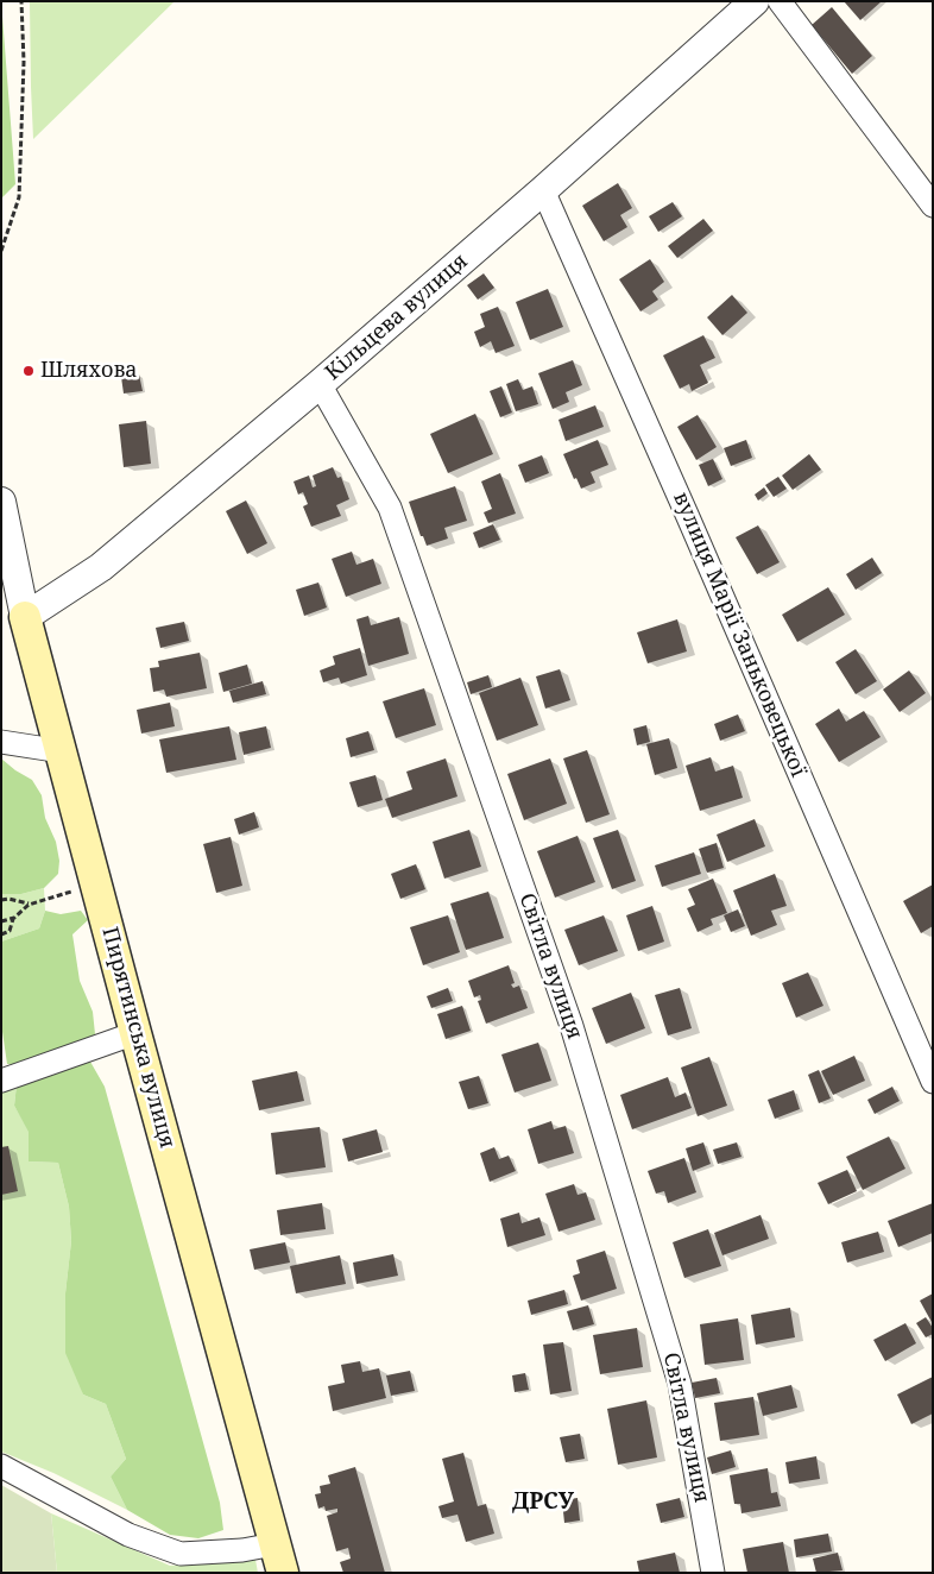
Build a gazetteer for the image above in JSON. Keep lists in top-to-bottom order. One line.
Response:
{"streets":{"main road":["Пирятинська вулиця"],"street":["Кільцева вулиця","вулиця Марії Заньковецької","Світла вулиця"]},"crossings":[["Кільцева вулиця","вулиця Марії Заньковецької"],["Кільцева вулиця","Світла вулиця"],["Кільцева вулиця","Пирятинська вулиця"]],"districts":["ДРСУ"],"places":["Шляхова"]}
